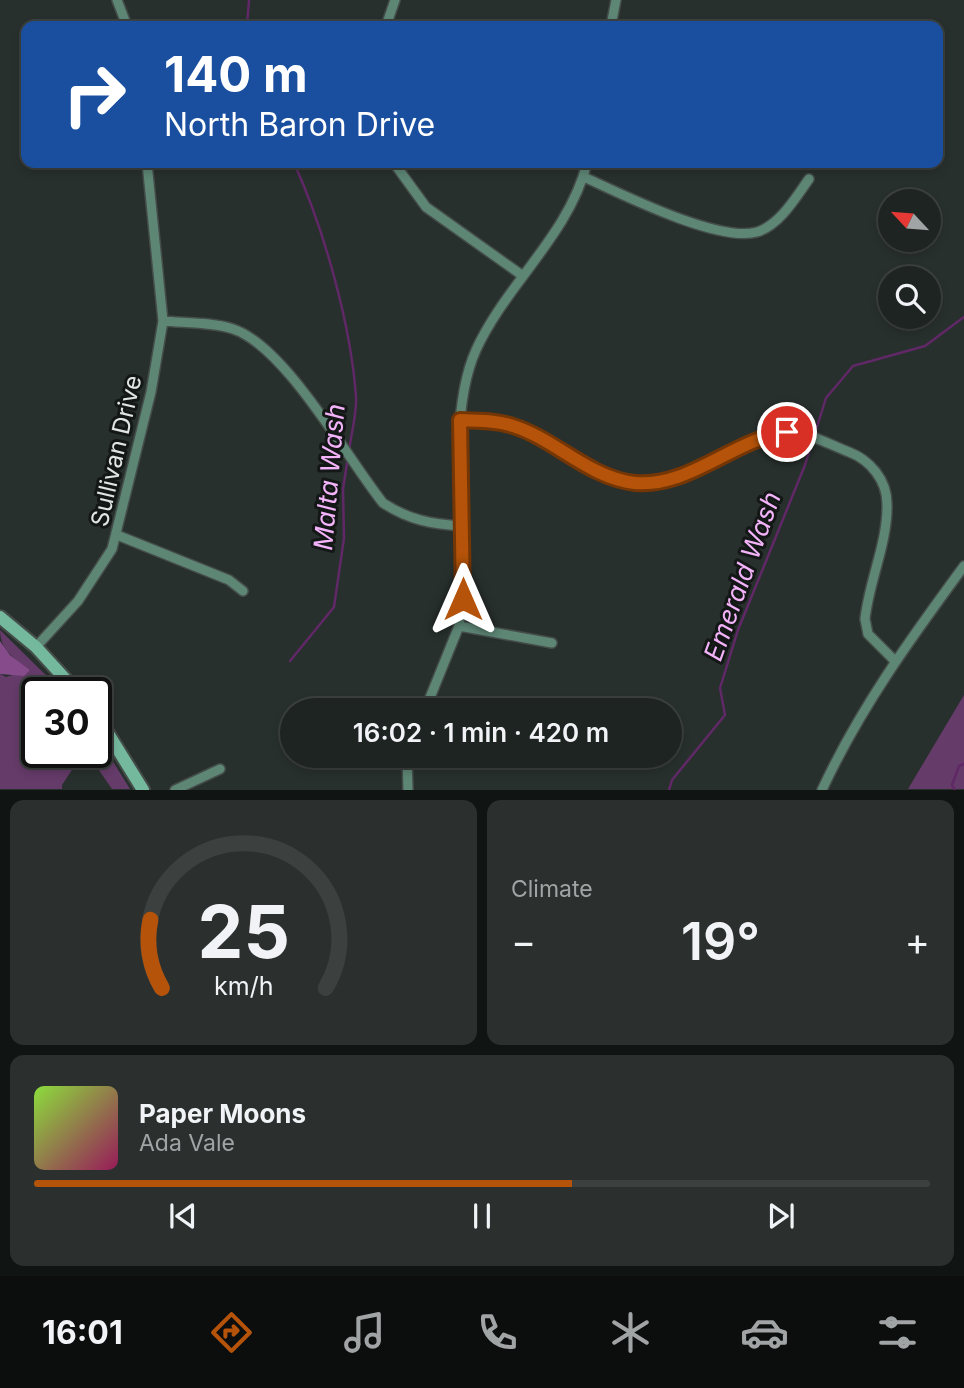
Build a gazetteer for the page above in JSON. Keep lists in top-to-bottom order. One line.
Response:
{"streets":{"street":["Sullivan Drive"]},"water":["Malta Wash","Emerald Wash"],"north":"top left","page":{"turn":["140 m","North Baron Drive"],"limit":"30","trip":"16:02 · 1 min · 420 m","tile":"Climate","heat":["−","19°","+"],"song":["Paper Moons","Ada Vale"],"tabs":"16:01","gauge":["25","km/h"]}}
